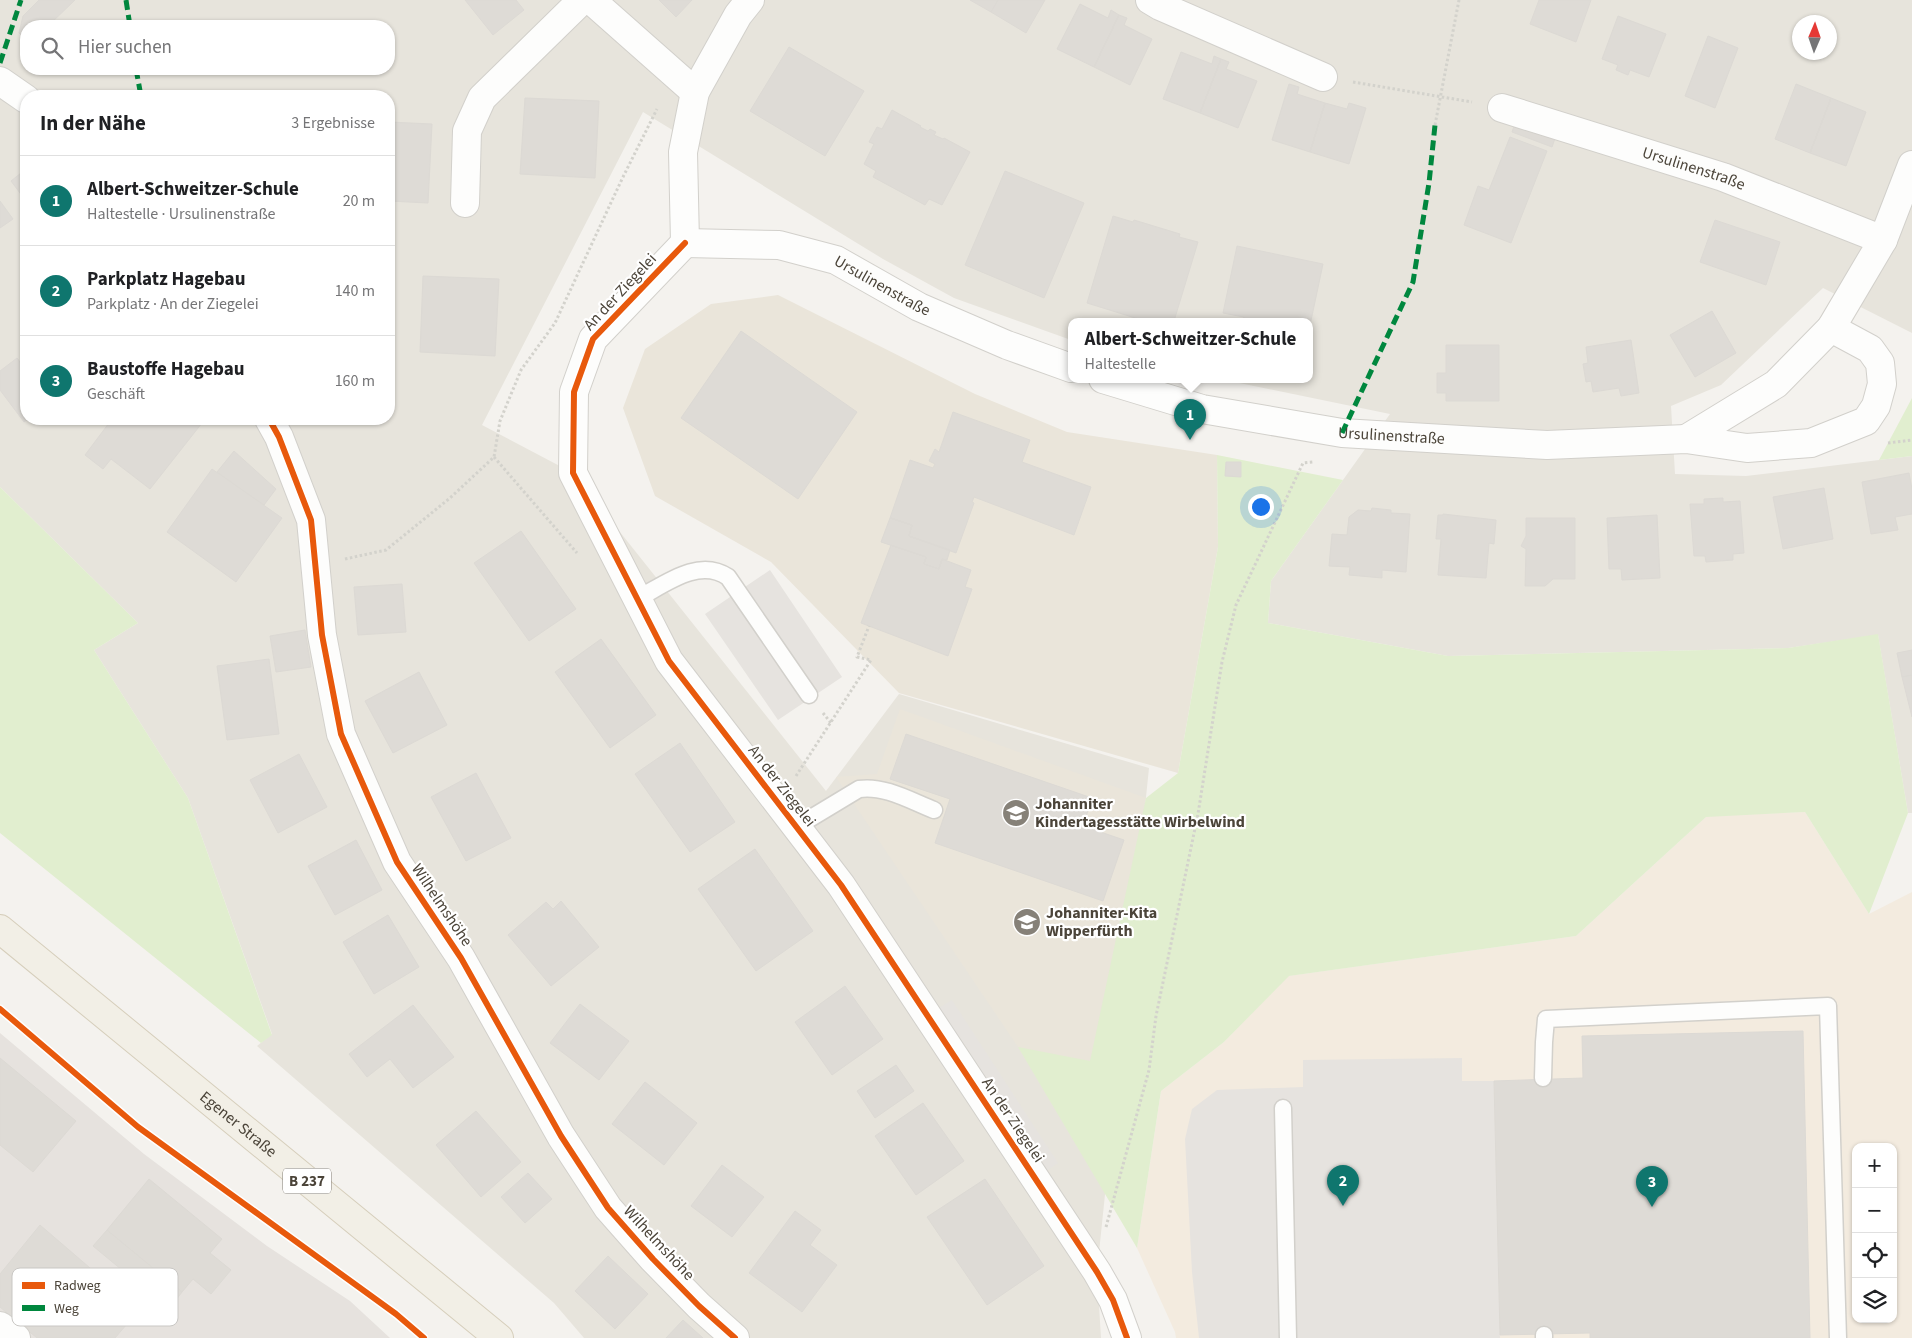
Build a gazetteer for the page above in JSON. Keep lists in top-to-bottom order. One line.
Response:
{"streets":{"main road":["Egener Straße","B 237"],"street":["Ursulinenstraße","An der Ziegelei","Wilhelmshöhe"]},"crossings":[["Ursulinenstraße","An der Ziegelei"]],"places":{"school or university":["Johanniter Kindertagesstätte Wirbelwind","Johanniter-Kita Wipperfürth"]},"legend":["Radweg","Weg"],"north":"top","page":{"search":"Hier suchen","heading":["In der Nähe","3 Ergebnisse"],"list":[{"mark":"1","name":"Albert-Schweitzer-Schule","note":"Haltestelle · Ursulinenstraße","value":"20 m"},{"mark":"2","name":"Parkplatz Hagebau","note":"Parkplatz · An der Ziegelei","value":"140 m"},{"mark":"3","name":"Baustoffe Hagebau","note":"Geschäft","value":"160 m"}],"popup":["Albert-Schweitzer-Schule","Haltestelle"],"pins":["1","2","3"],"map_buttons":["+","−"]}}
